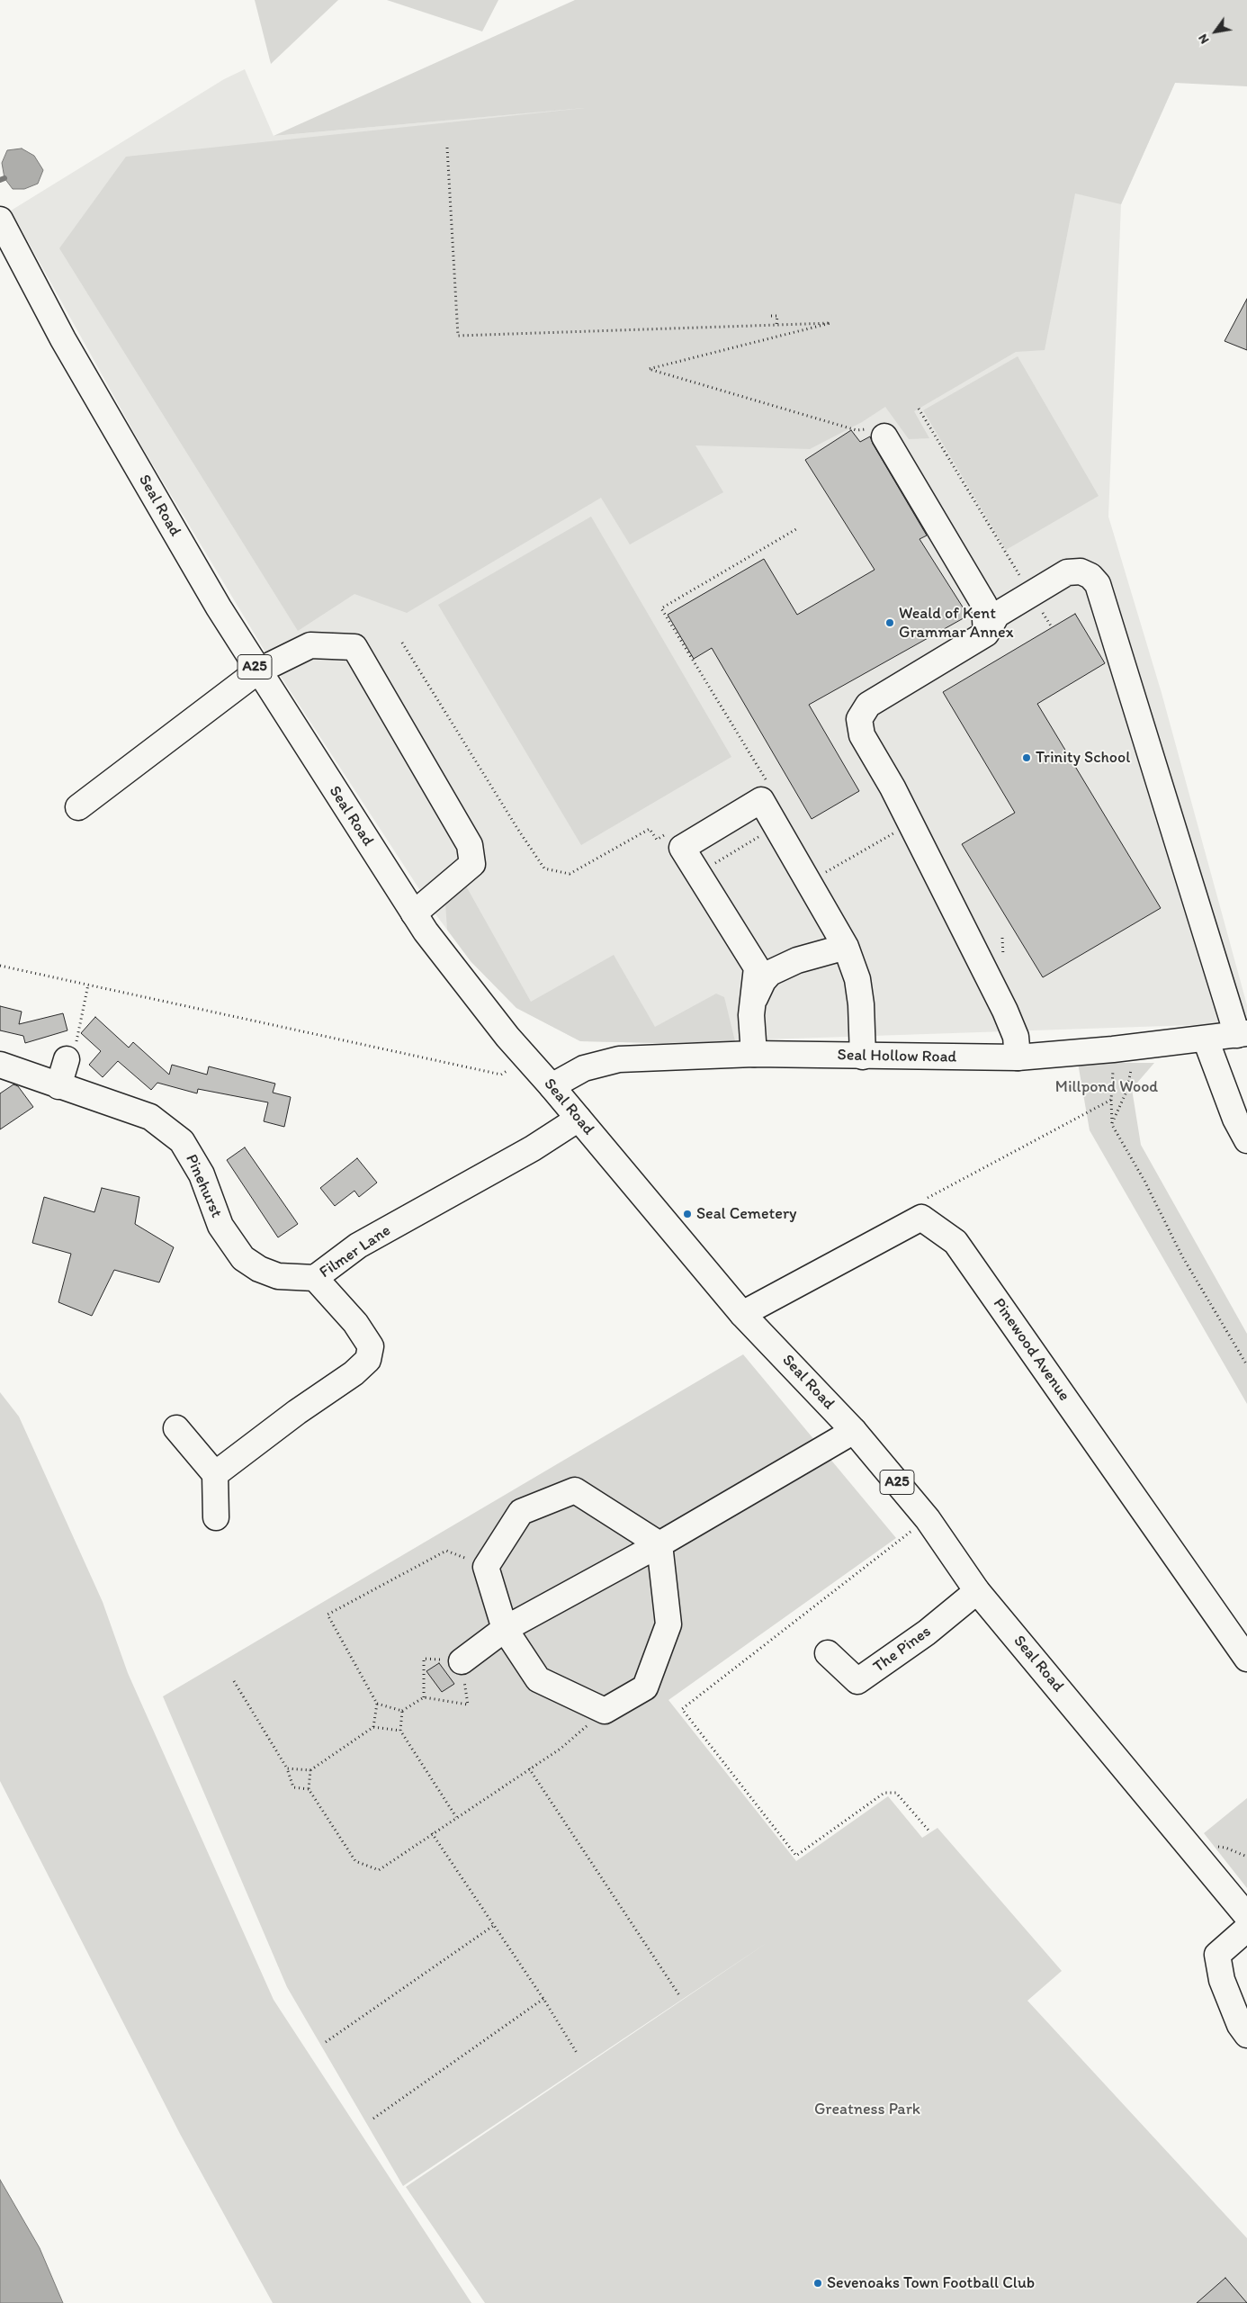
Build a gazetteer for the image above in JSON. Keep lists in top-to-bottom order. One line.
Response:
{"streets":{"main road":["Seal Road","A25","Seal Hollow Road","Pinehurst","Filmer Lane","Pinewood Avenue","The Pines"]},"crossings":[["Seal Road","Seal Hollow Road"],["Seal Road","Filmer Lane"],["Seal Road","The Pines"],["Pinehurst","Filmer Lane"]],"parks":["Millpond Wood","Greatness Park"],"places":["Weald of Kent Grammar Annex","Trinity School","Seal Cemetery","Sevenoaks Town Football Club"],"north":"bottom left"}
